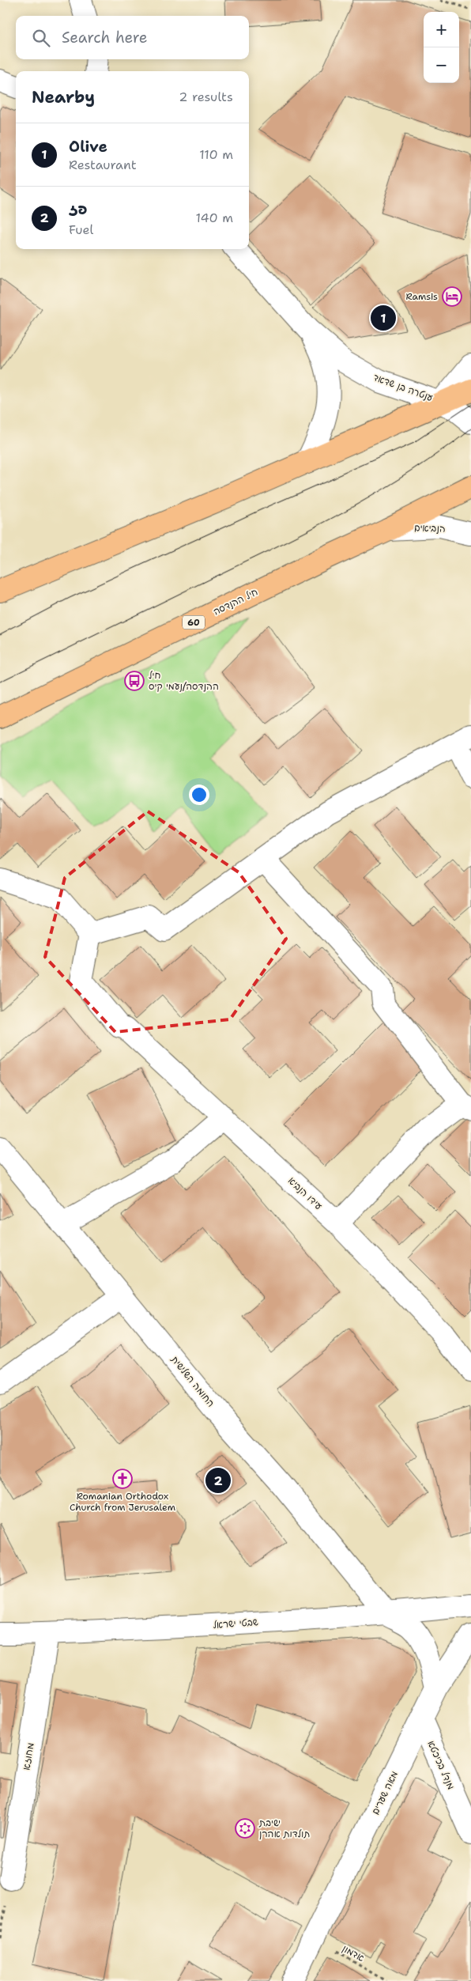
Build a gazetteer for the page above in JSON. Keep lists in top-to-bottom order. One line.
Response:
{"streets":{"highway":["חיל ההנדסה","60"],"street":["ענטרה בן שדאד","הנביאים","עידו הנביא","החומה השלישית","שבטי ישראל","מחוזא","מנדל בכיכטא","מאה שערים"],"path":["אדמון"]},"crossings":[["הנביאים","חיל ההנדסה"],["החומה השלישית","שבטי ישראל"],["שבטי ישראל","מחוזא"],["מנדל בכיכטא","מאה שערים"],["מאה שערים","אדמון"]],"places":{"hotel":["Ramsis"],"bus stop":["חיל ההנדסה/נעמי קיס"],"church":["Romanian Orthodox Church from Jerusalem"],"synagogue":["ישיבת תולדות אהרן"]},"page":{"map_buttons":["+","−"],"search":"Search here","heading":["Nearby","2 results"],"list":[{"mark":"1","name":"Olive","note":"Restaurant","value":"110 m"},{"mark":"2","name":"פז","note":"Fuel","value":"140 m"}],"pins":["1","2"]}}
